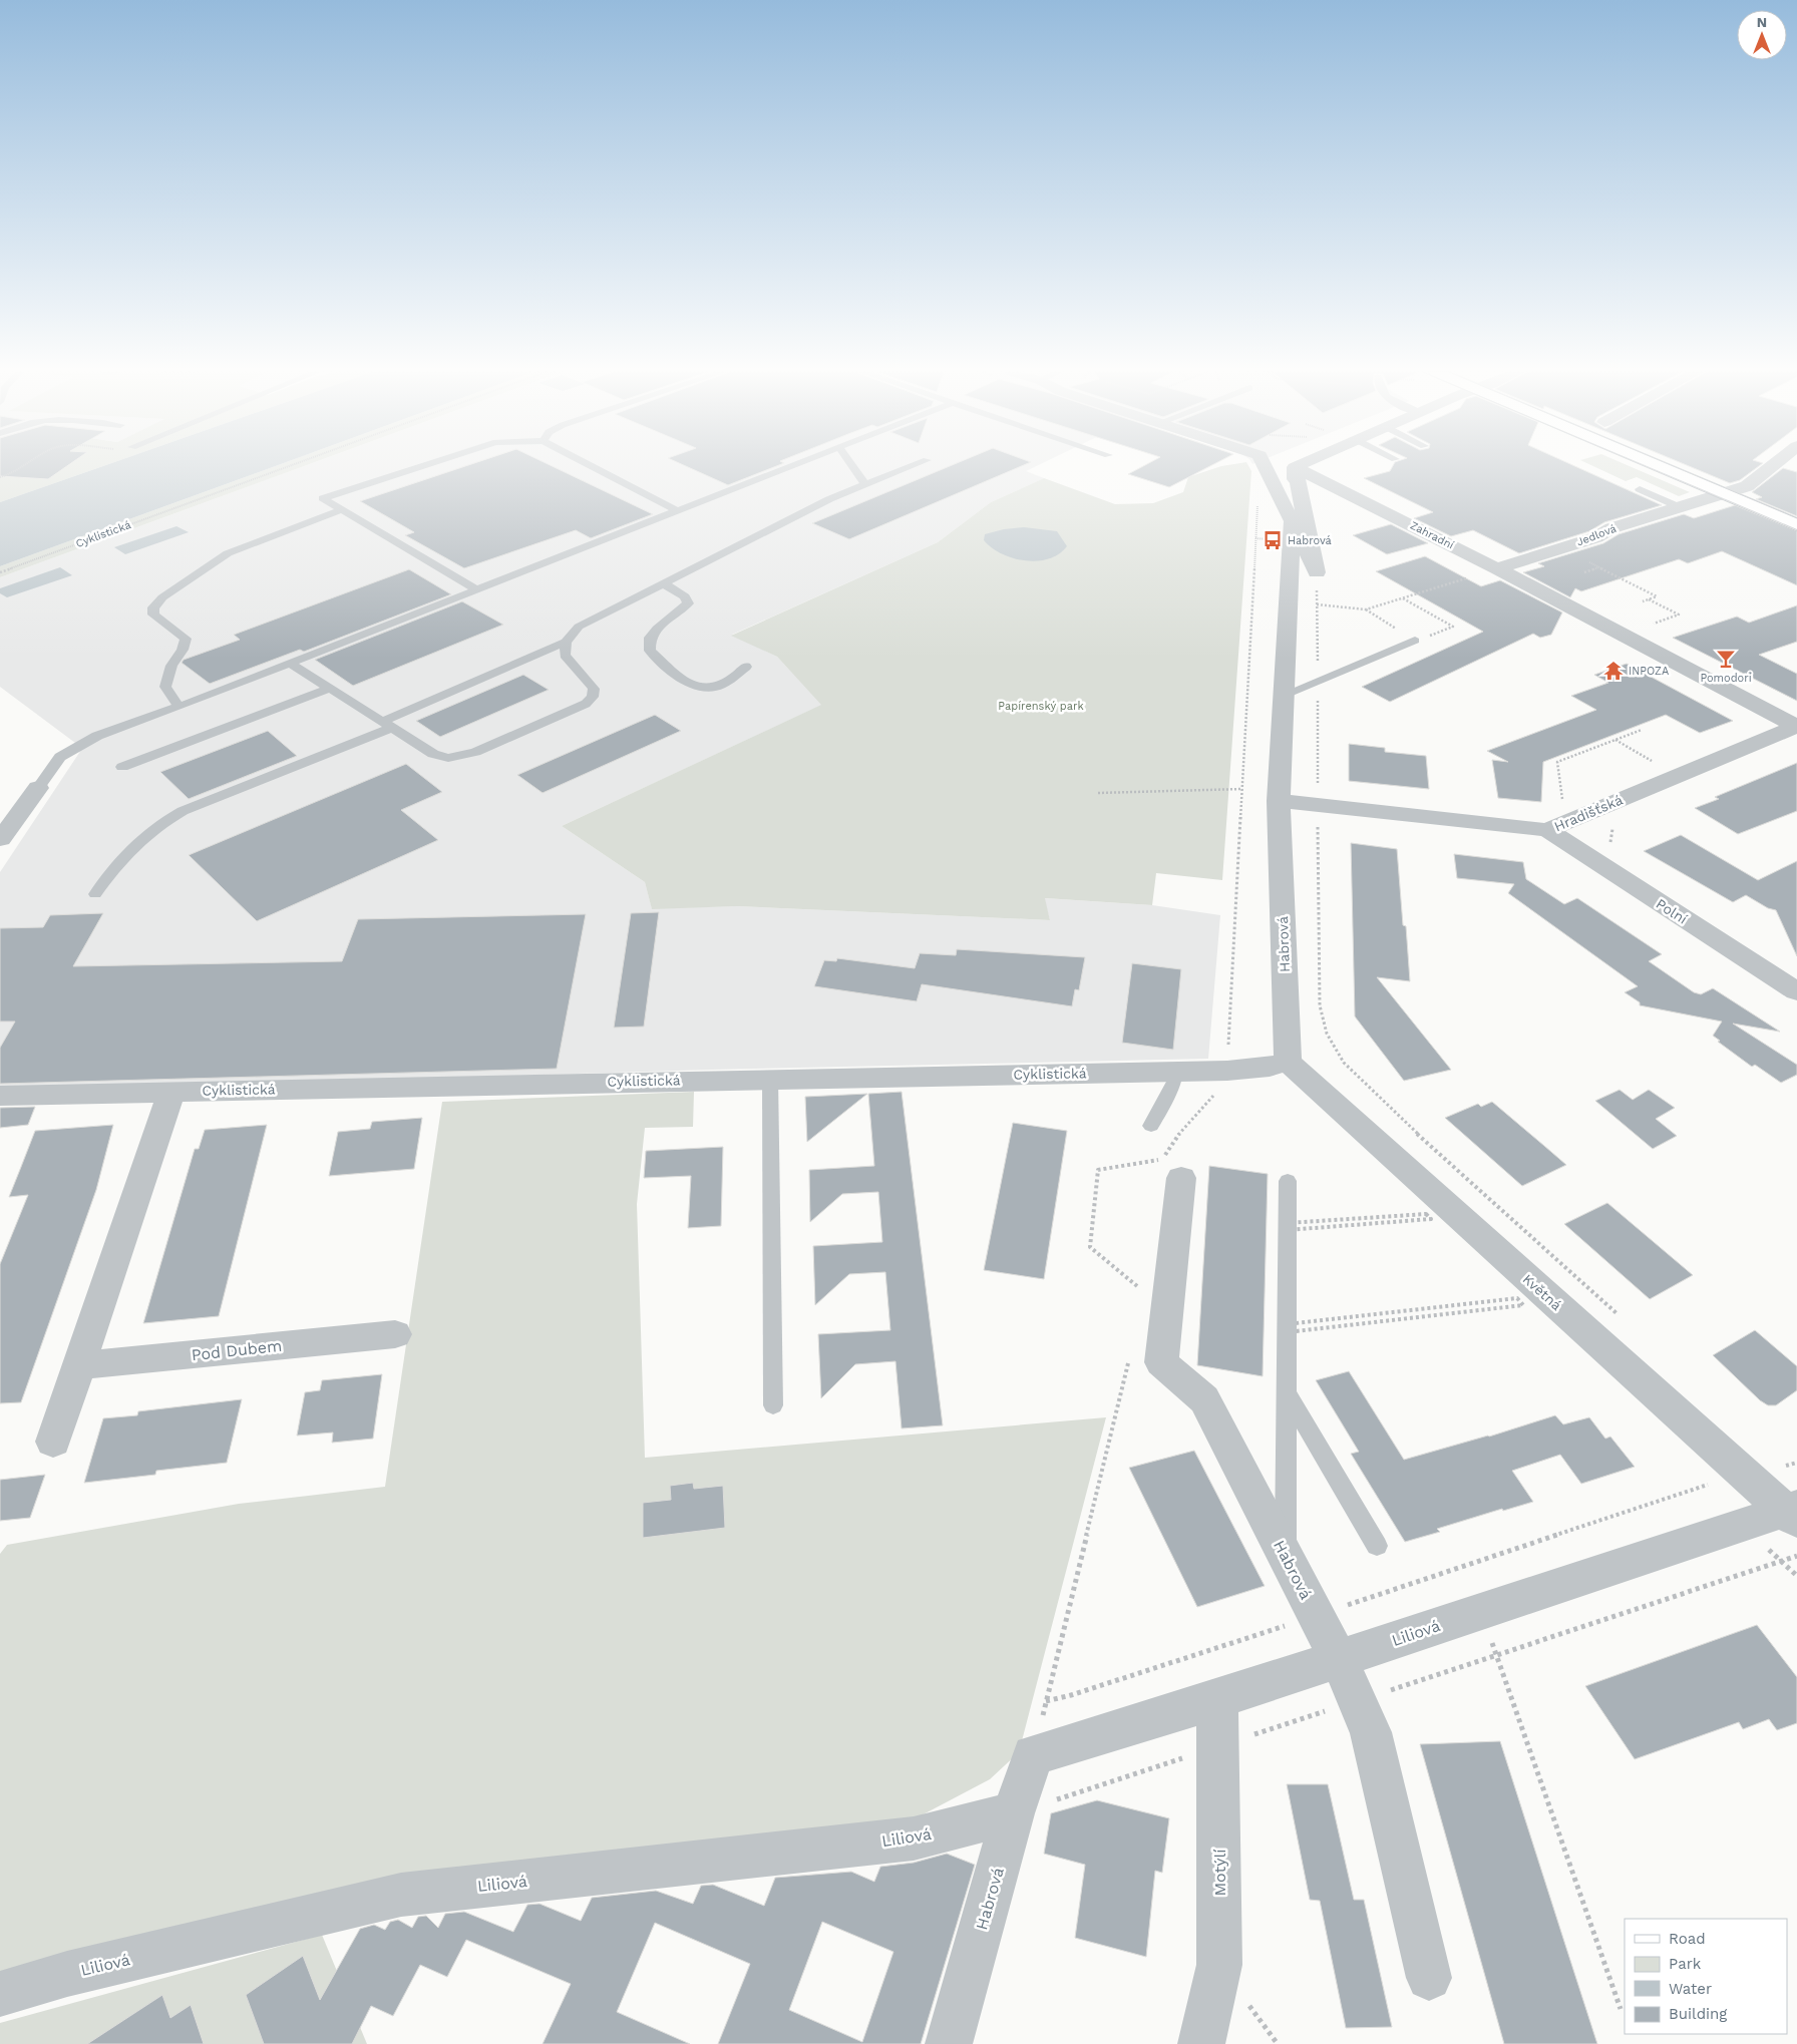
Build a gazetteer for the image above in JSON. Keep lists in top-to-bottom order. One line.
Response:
{"streets":{"street":["Cyklistická","Zahradní","Jedlová","Hradišťská","Polní","Habrová","Květná","Pod Dubem","Liliová","Motýlí"]},"crossings":[["Cyklistická","Habrová"],["Cyklistická","Květná"],["Zahradní","Jedlová"],["Zahradní","Hradišťská"],["Zahradní","Habrová"],["Hradišťská","Polní"],["Hradišťská","Habrová"],["Habrová","Květná"],["Habrová","Liliová"],["Květná","Liliová"],["Liliová","Motýlí"]],"parks":["Papírenský park"],"places":{"bus stop":["Habrová"],"bar":["Pomodori"],"temple":["INPOZA"]},"legend":["Road","Park","Water","Building"],"north":"top"}
